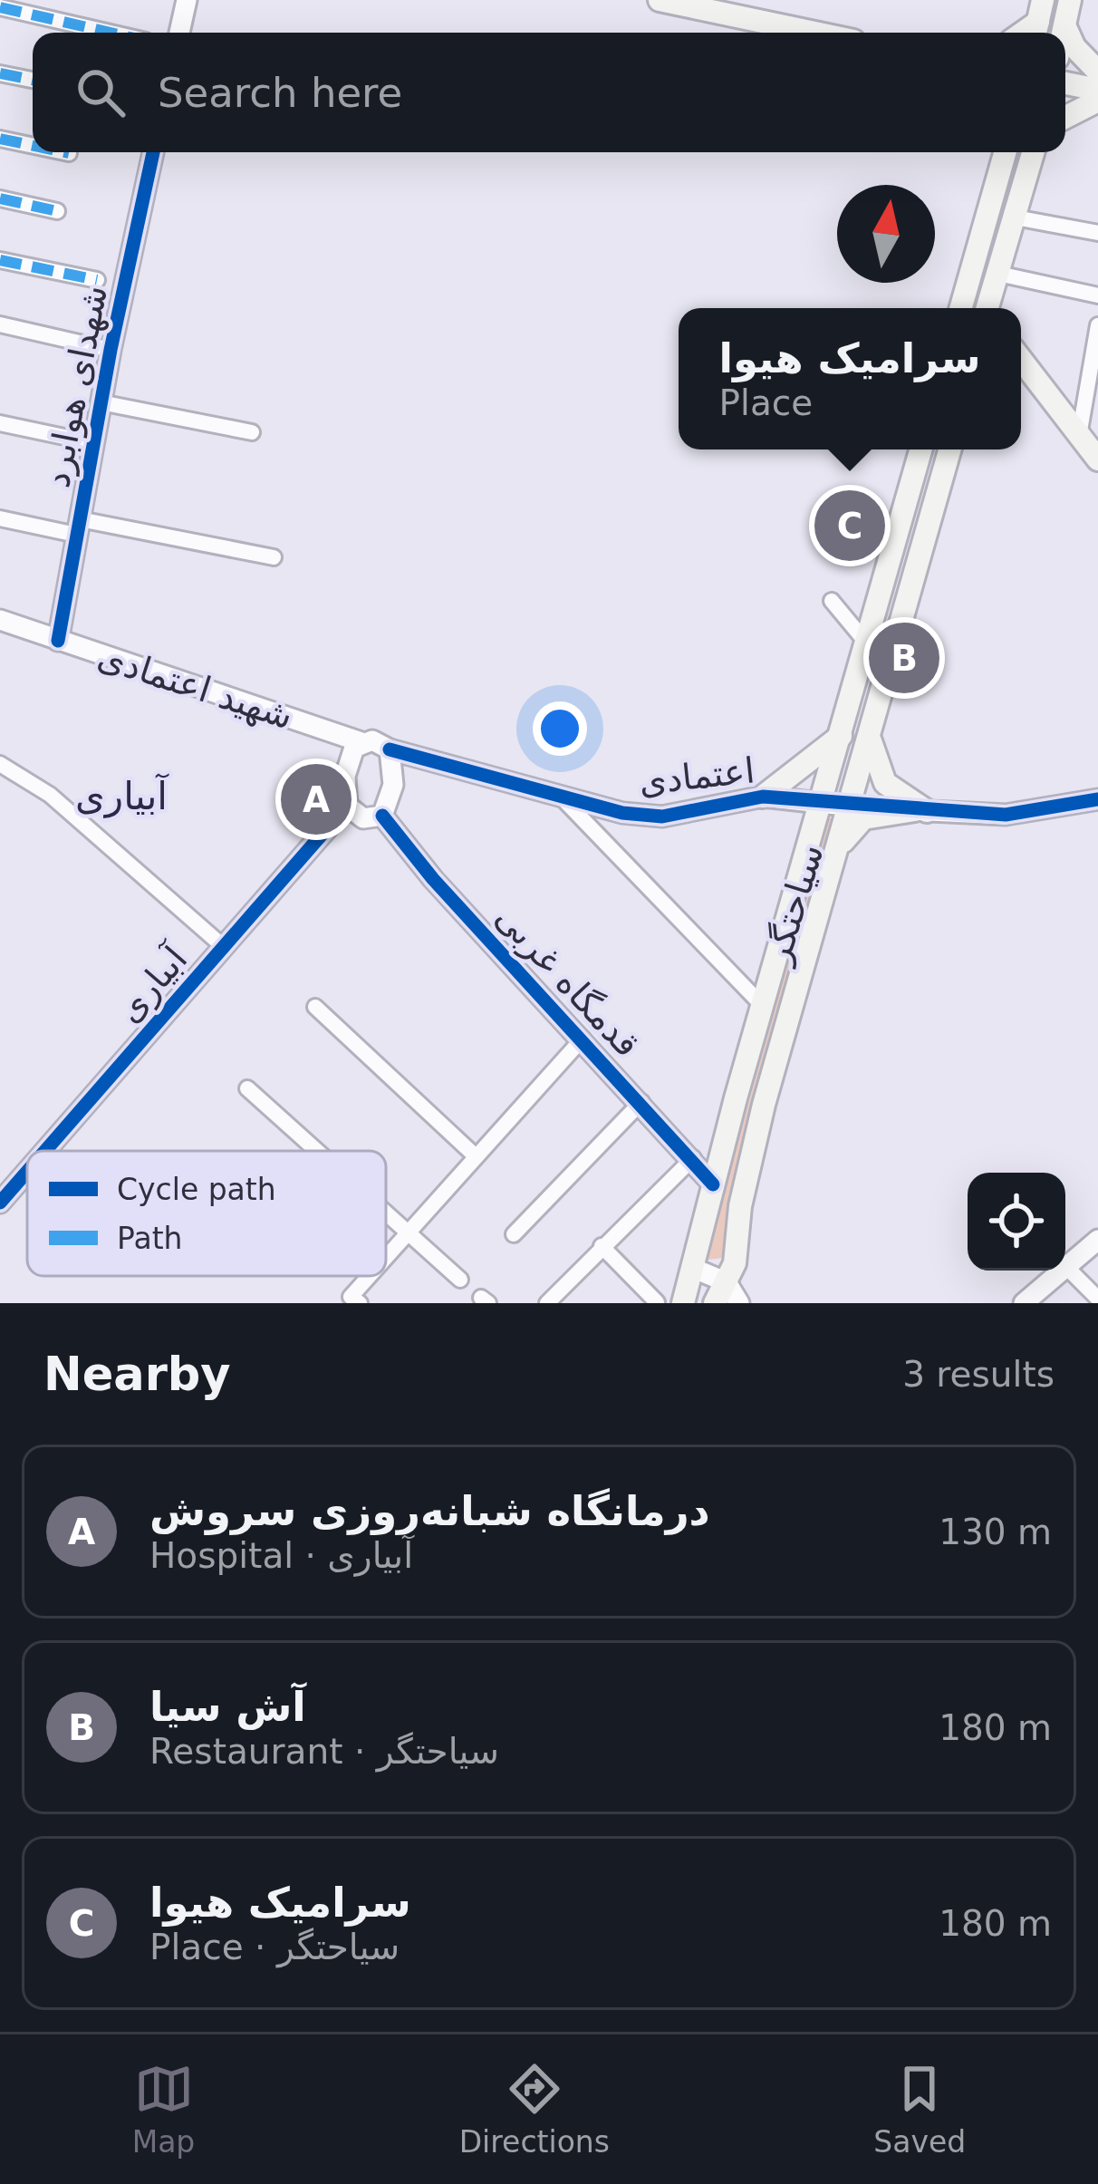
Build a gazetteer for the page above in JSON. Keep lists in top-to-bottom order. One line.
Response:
{"streets":{"main road":["سیاحتگر"],"street":["شهدای هوابرد","شهید اعتمادی","اعتمادی","قدمگاه غربی","آبیاری"]},"crossings":[["شهدای هوابرد","شهید اعتمادی"],["شهید اعتمادی","اعتمادی"],["اعتمادی","سیاحتگر"],["سیاحتگر","قدمگاه غربی"]],"districts":["آبیاری"],"legend":["Cycle path","Path"],"north":"top","page":{"search":"Search here","popup":["سرامیک هیوا","Place"],"pins":["C","B","A"],"heading":["Nearby","3 results"],"list":[{"mark":"A","name":"درمانگاه شبانه‌روزی سروش","note":"Hospital · آبیاری","value":"130 m"},{"mark":"B","name":"آش سیا","note":"Restaurant · سیاحتگر","value":"180 m"},{"mark":"C","name":"سرامیک هیوا","note":"Place · سیاحتگر","value":"180 m"}],"nav":["Map","Directions","Saved"]}}
